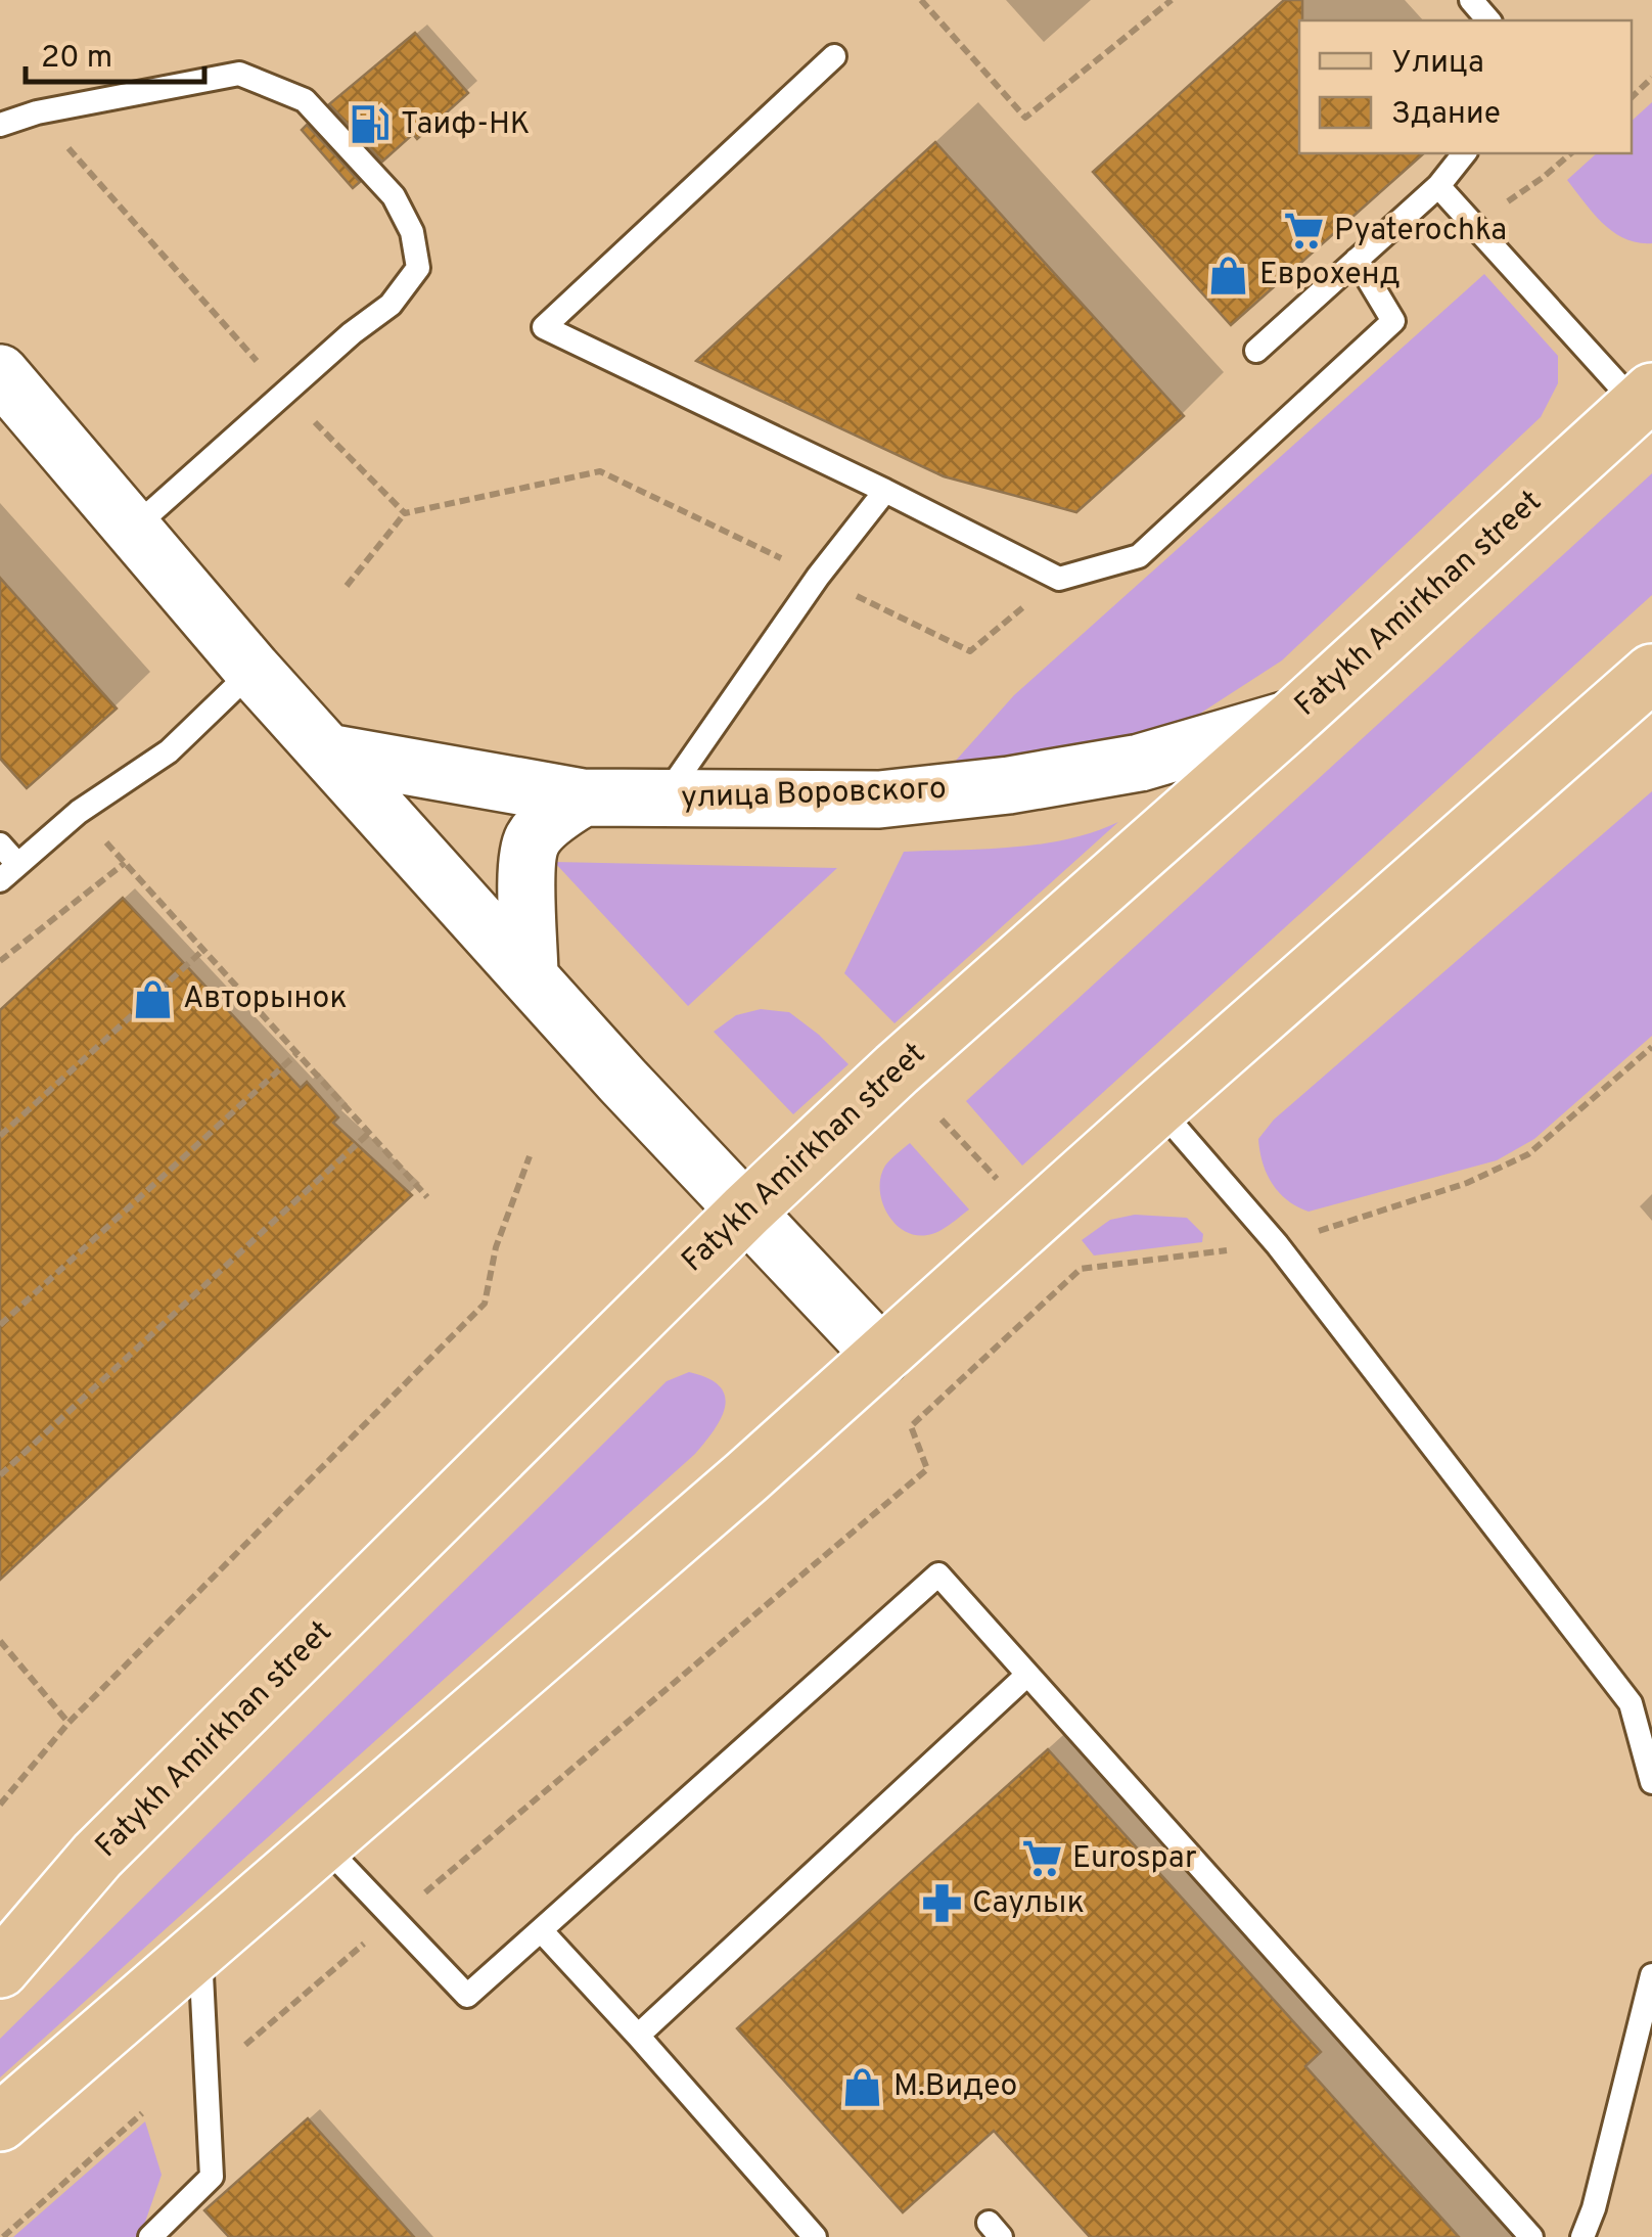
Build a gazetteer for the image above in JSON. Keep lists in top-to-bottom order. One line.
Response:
{"streets":{"main road":["Fatykh Amirkhan street"],"street":["улица Воровского"]},"crossings":[["Fatykh Amirkhan street","улица Воровского"]],"places":{"fuel station":["Таиф-НК"],"supermarket":["Pyaterochka","Eurospar"],"shop":["Еврохенд","Авторынок","М.Видео"],"pharmacy":["Саулык"]},"legend":["Улица","Здание"],"scale_bar":"20 m"}
